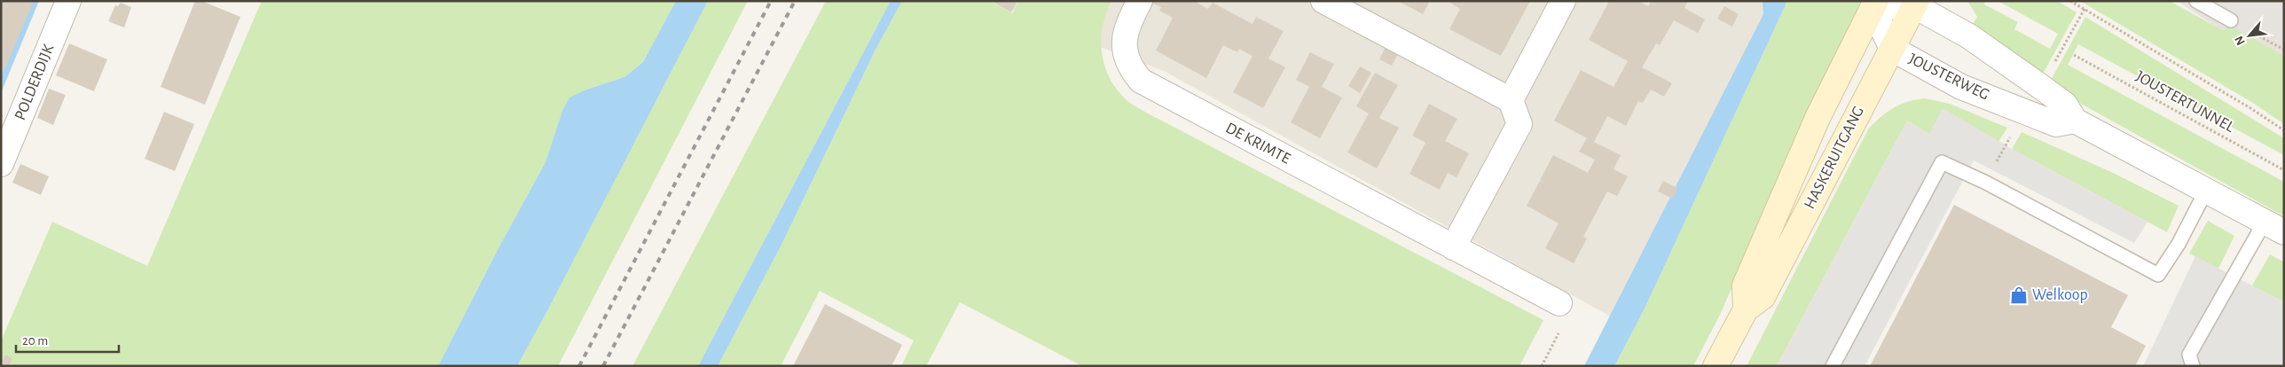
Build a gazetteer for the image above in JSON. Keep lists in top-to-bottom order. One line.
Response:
{"streets":{"main road":["HASKERUITGANG"],"street":["JOUSTERWEG","POLDERDIJK","DE KRIMTE"],"path":["JOUSTERTUNNEL"]},"crossings":[["JOUSTERWEG","HASKERUITGANG"]],"places":{"shop":["Welkoop"]},"scale_bar":"20 m","north":"bottom left"}
